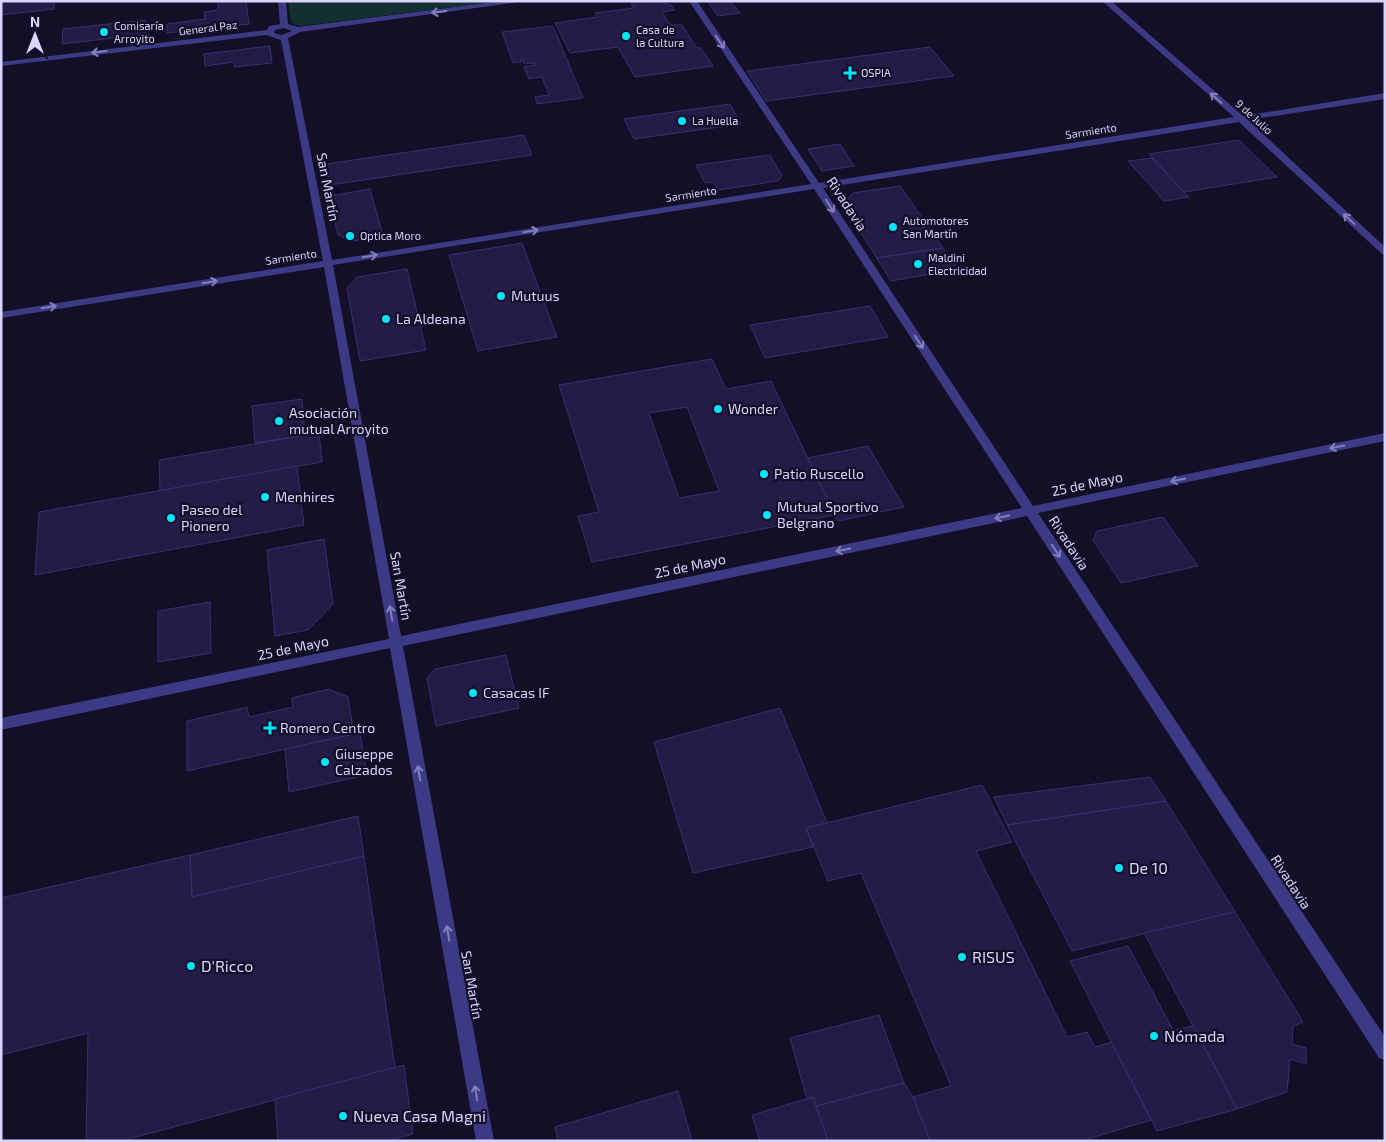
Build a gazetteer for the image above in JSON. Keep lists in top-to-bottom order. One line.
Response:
{"streets":{"street":["General Paz","9 de Julio","Sarmiento","San Martín","Rivadavia","25 de Mayo"]},"crossings":[["General Paz","San Martín"],["9 de Julio","Sarmiento"],["Sarmiento","San Martín"],["Sarmiento","Rivadavia"],["San Martín","25 de Mayo"],["Rivadavia","25 de Mayo"]],"one_way":["General Paz","9 de Julio","Sarmiento","San Martín","Rivadavia","25 de Mayo"],"places":{"other":["Comisaría Arroyito","Casa de la Cultura","La Huella","Automotores San Martín","Optica Moro","Maldini Electricidad","Mutuus","La Aldeana","Wonder","Asociación mutual Arroyito","Patio Ruscello","Menhires","Mutual Sportivo Belgrano","Paseo del Pionero","Casacas IF","Giuseppe Calzados","De 10","RISUS","D'Ricco","Nómada","Nueva Casa Magni"],"health":["OSPIA","Romero Centro"]},"north":"top"}
